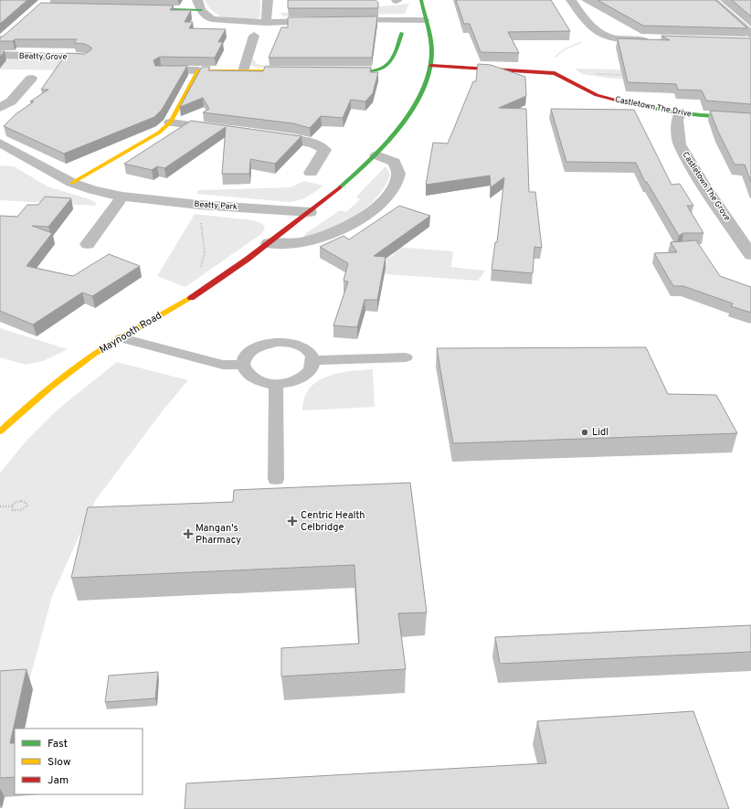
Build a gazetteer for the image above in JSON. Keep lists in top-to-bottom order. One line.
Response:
{"streets":{"street":["Beatty Grove","Castletown The Drive","Castletown The Grove","Beatty Park","Maynooth Road"]},"crossings":[["Castletown The Drive","Castletown The Grove"],["Castletown The Drive","Maynooth Road"],["Beatty Park","Maynooth Road"]],"places":{"other":["Lidl"],"health":["Centric Health Celbridge","Mangan's Pharmacy"]},"legend":["Fast","Slow","Jam"]}
